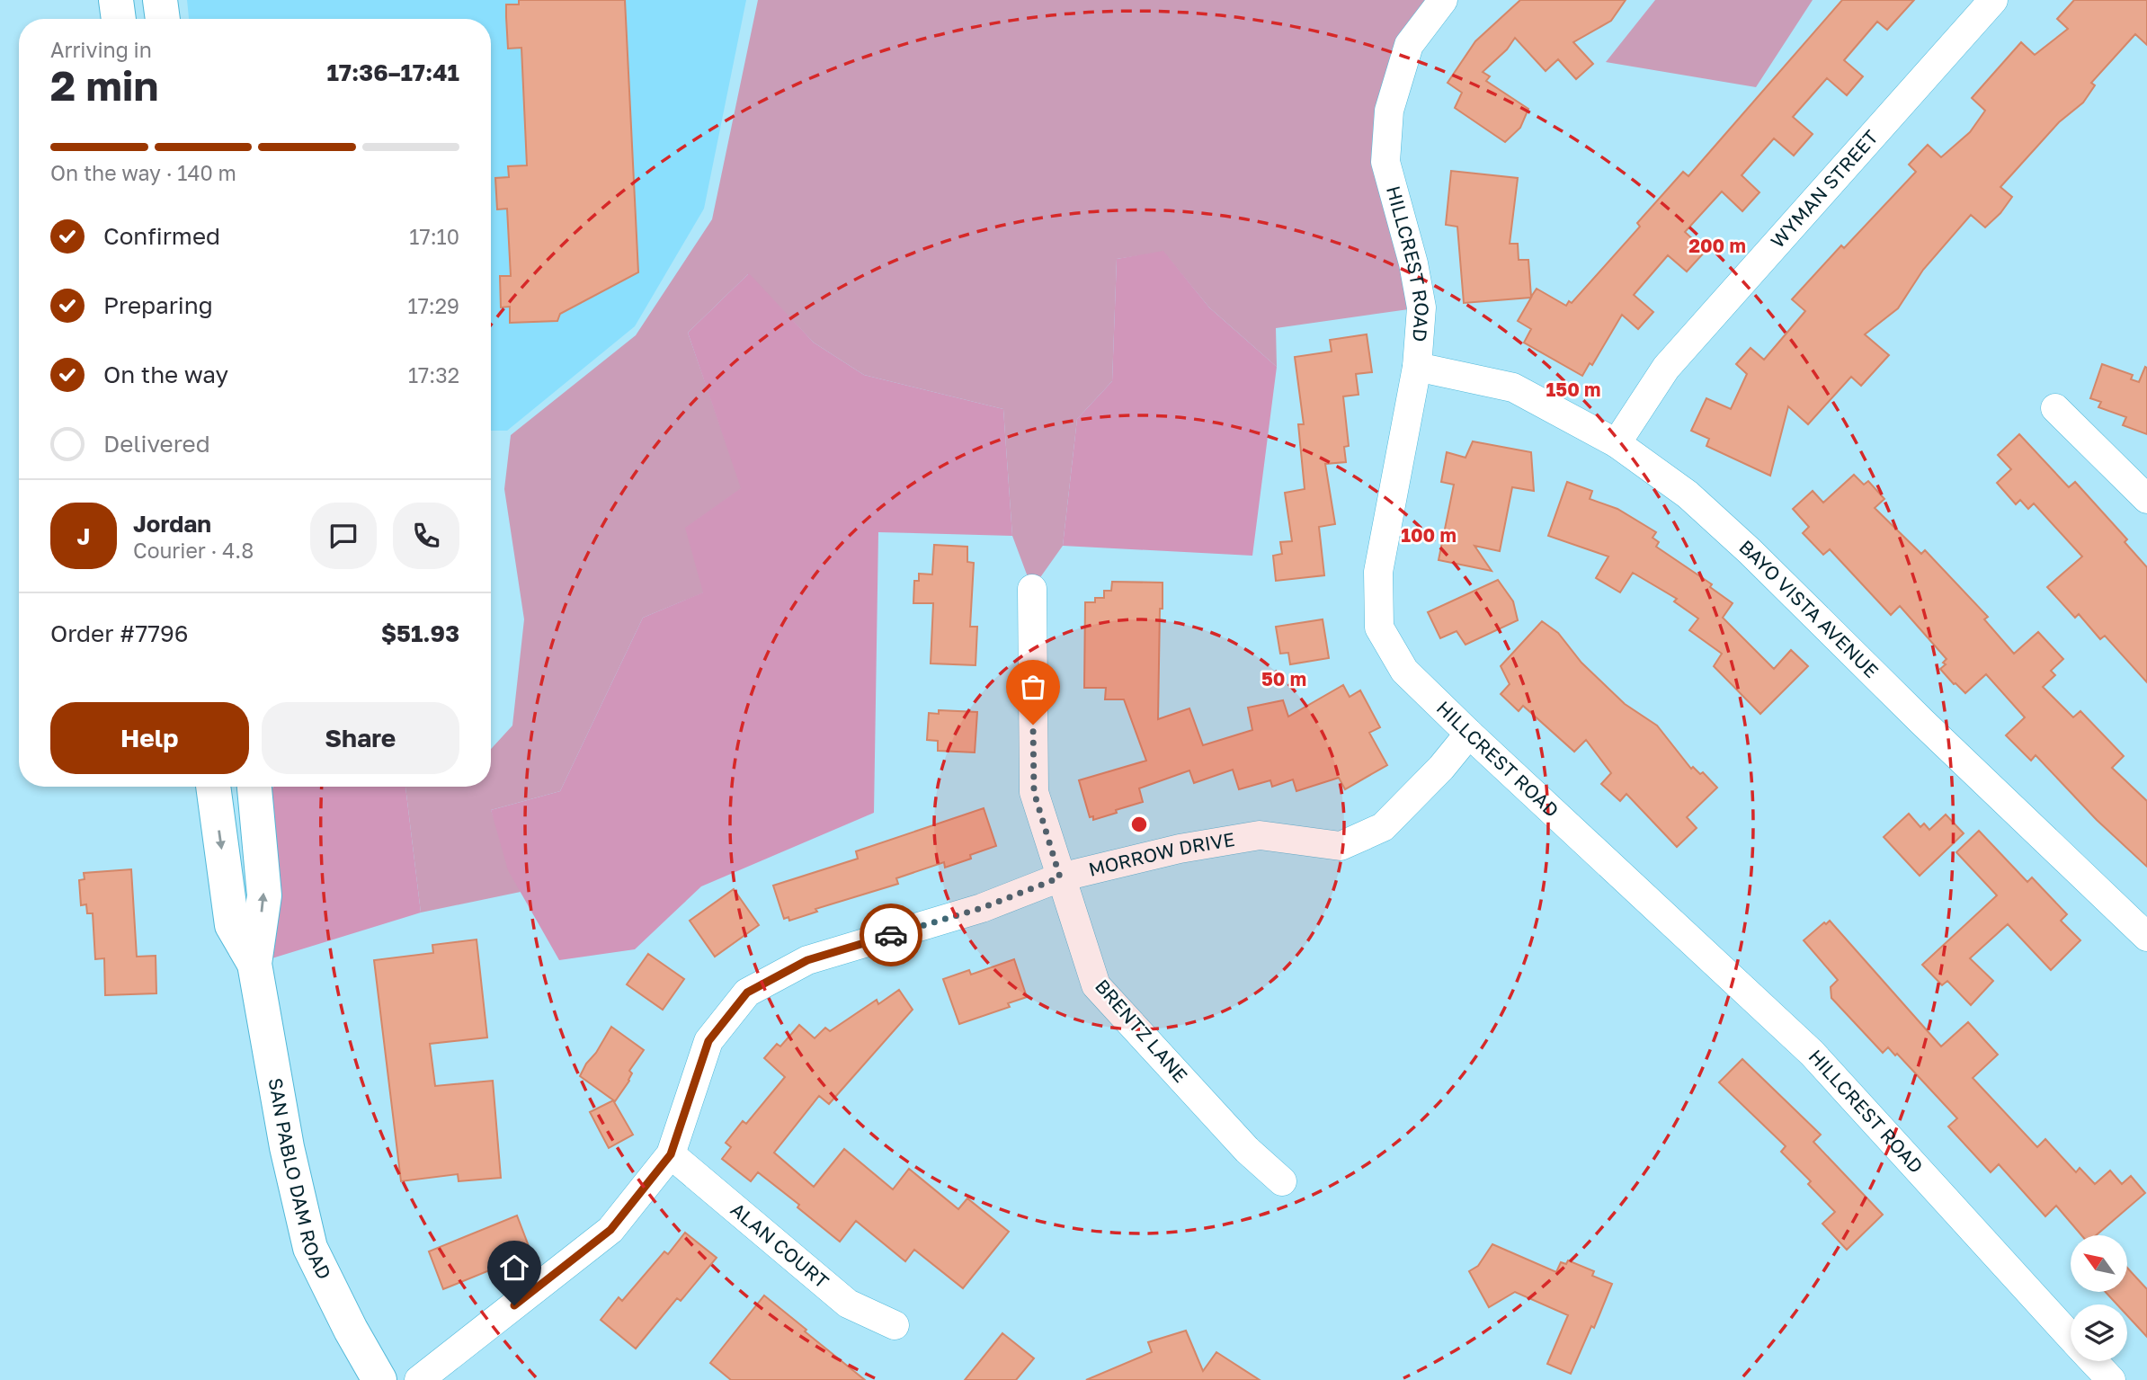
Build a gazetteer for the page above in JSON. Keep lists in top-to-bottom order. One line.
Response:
{"streets":{"main road":["SAN PABLO DAM ROAD"],"street":["WYMAN STREET","HILLCREST ROAD","BAYO VISTA AVENUE","MORROW DRIVE","BRENTZ LANE","ALAN COURT"]},"crossings":[["WYMAN STREET","BAYO VISTA AVENUE"],["HILLCREST ROAD","BAYO VISTA AVENUE"],["HILLCREST ROAD","MORROW DRIVE"],["MORROW DRIVE","BRENTZ LANE"],["MORROW DRIVE","ALAN COURT"]],"north":"top left","page":{"heading":["2 min","Arriving in","17:36–17:41"],"panel":["Jordan","Courier · 4.8","Order #7796","$51.93"],"bar":"On the way · 140 m","list":[["Confirmed","17:10"],["Preparing","17:29"],["On the way","17:32"],"Delivered"],"round":"J","buttons":["Help","Share"]},"rings":["200 m","150 m","100 m","50 m"]}
